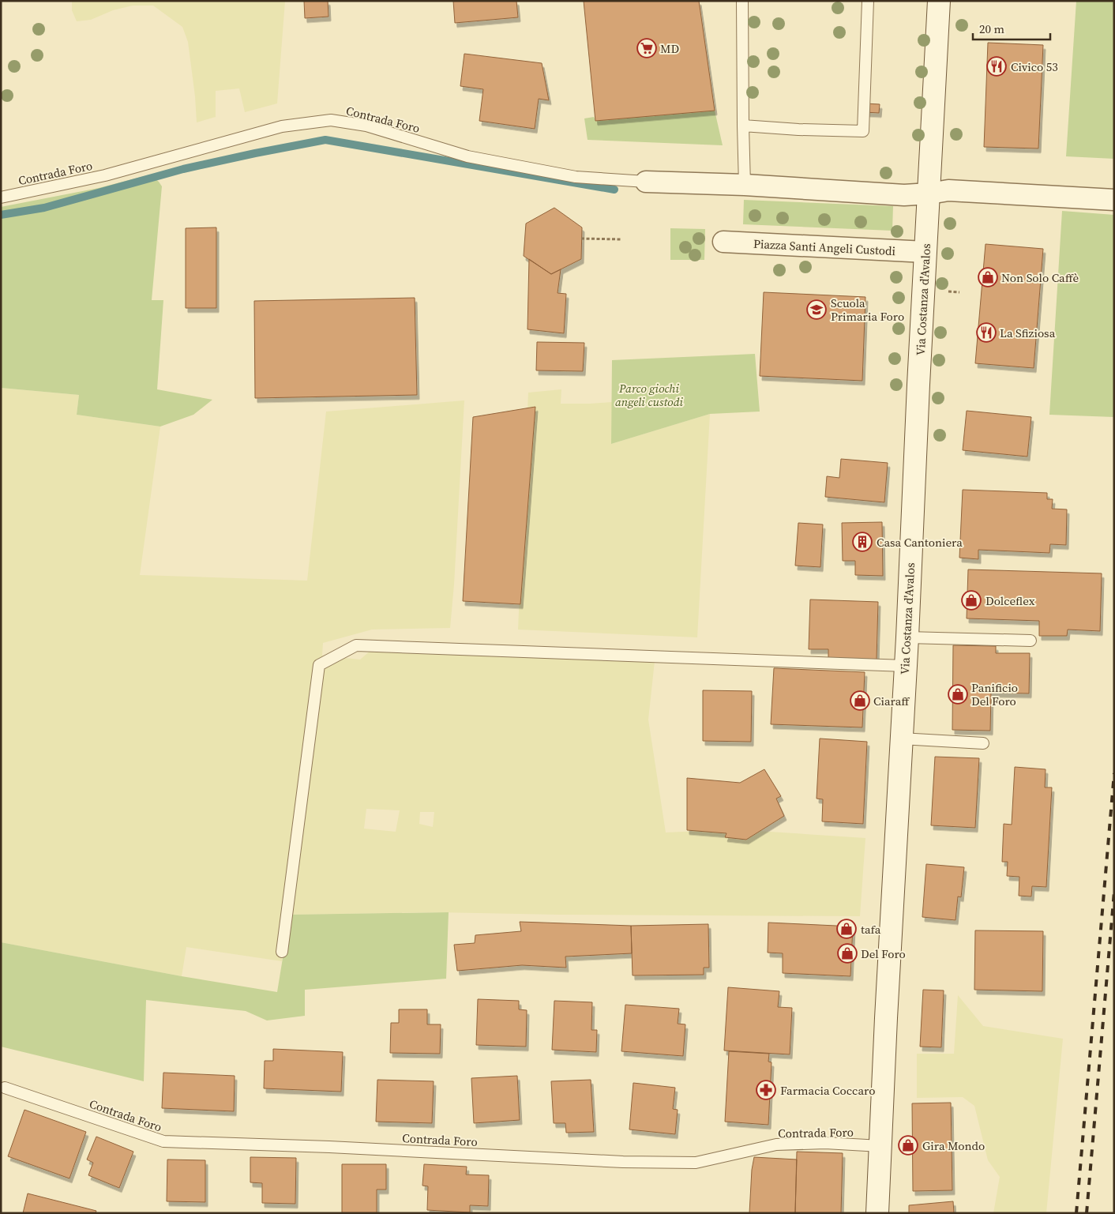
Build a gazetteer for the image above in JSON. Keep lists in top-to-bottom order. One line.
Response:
{"streets":{"main road":["Via Costanza d'Avalos"],"street":["Piazza Santi Angeli Custodi"],"lane":["Contrada Foro"]},"crossings":[["Contrada Foro","Via Costanza d'Avalos"],["Piazza Santi Angeli Custodi","Via Costanza d'Avalos"]],"parks":["Parco giochi angeli custodi"],"places":{"supermarket":["MD"],"restaurant":["Civico 53","La Sfiziosa"],"shop":["Non Solo Caffè","Dolceflex","Panificio Del Foro","Ciaraff","tafa","Del Foro","Gira Mondo"],"school or university":["Scuola Primaria Foro"],"building":["Casa Cantoniera"],"pharmacy":["Farmacia Coccaro"]},"scale_bar":"20 m"}
